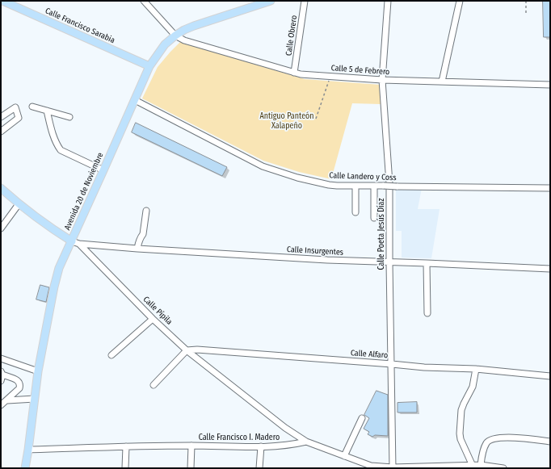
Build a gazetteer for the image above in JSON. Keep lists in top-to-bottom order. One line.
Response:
{"streets":{"main road":["Calle Francisco Sarabia","Avenida 20 de Noviembre","Calle Pípila"],"street":["Calle Obrero","Calle 5 de Febrero","Calle Landero y Coss","Calle Poeta Jesús Díaz","Calle Insurgentes","Calle Alfaro","Calle Francisco I. Madero"]},"crossings":[["Calle Francisco Sarabia","Avenida 20 de Noviembre"],["Calle Obrero","Calle 5 de Febrero"],["Calle 5 de Febrero","Avenida 20 de Noviembre"],["Calle 5 de Febrero","Calle Poeta Jesús Díaz"],["Calle Landero y Coss","Avenida 20 de Noviembre"],["Avenida 20 de Noviembre","Calle Pípila"],["Avenida 20 de Noviembre","Calle Francisco I. Madero"],["Calle Poeta Jesús Díaz","Calle Insurgentes"],["Calle Poeta Jesús Díaz","Calle Alfaro"],["Calle Insurgentes","Calle Pípila"],["Calle Pípila","Calle Alfaro"],["Calle Pípila","Calle Francisco I. Madero"]],"parks":["Antiguo Panteón Xalapeño"]}
